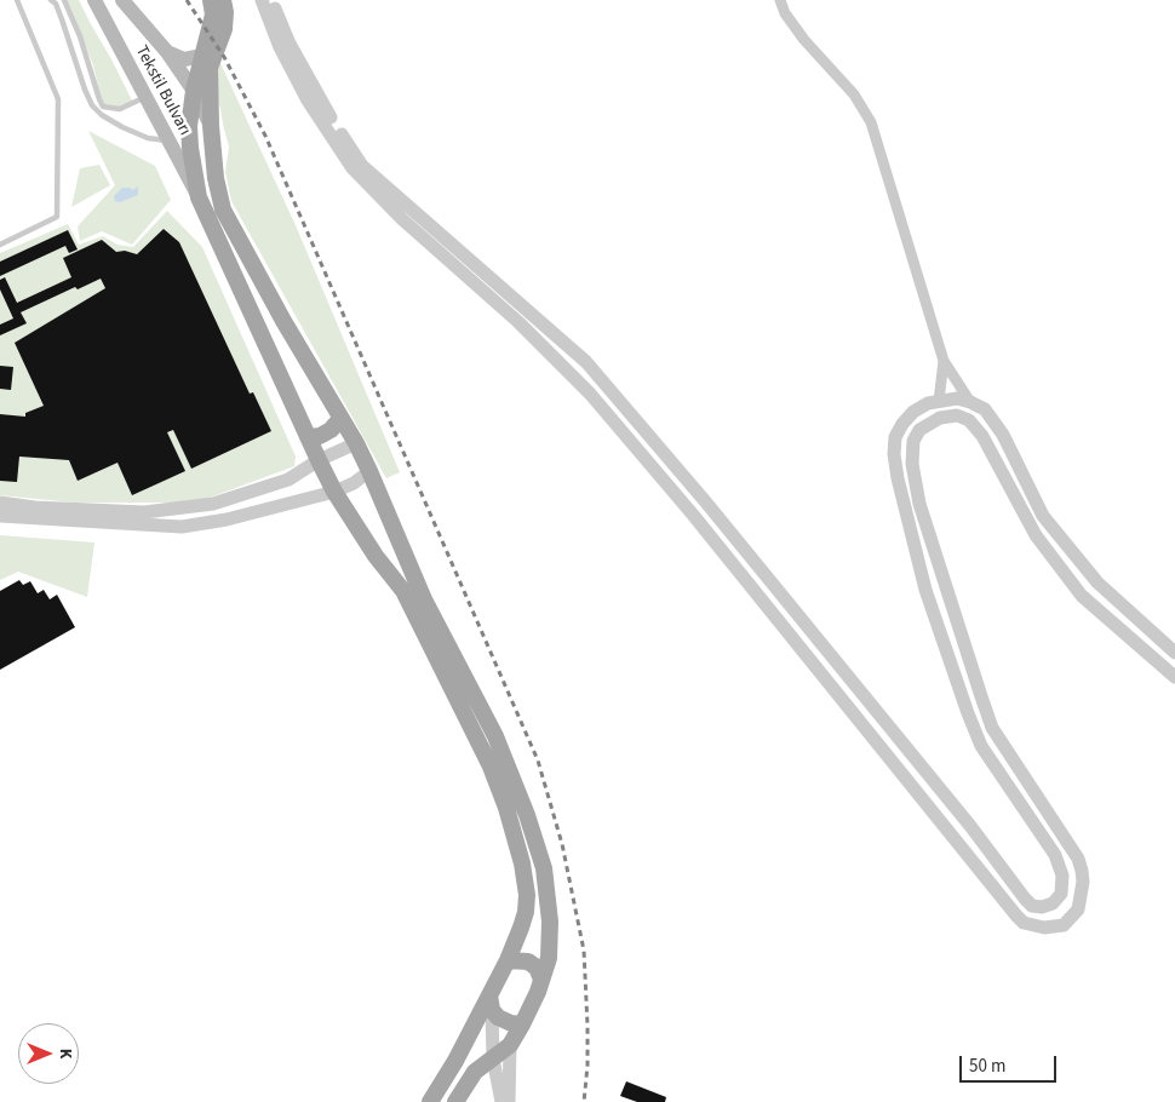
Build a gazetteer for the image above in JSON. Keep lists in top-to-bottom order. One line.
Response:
{"streets":{"main road":["Tekstil Bulvarı"]},"scale_bar":"50 m","north":"right"}
